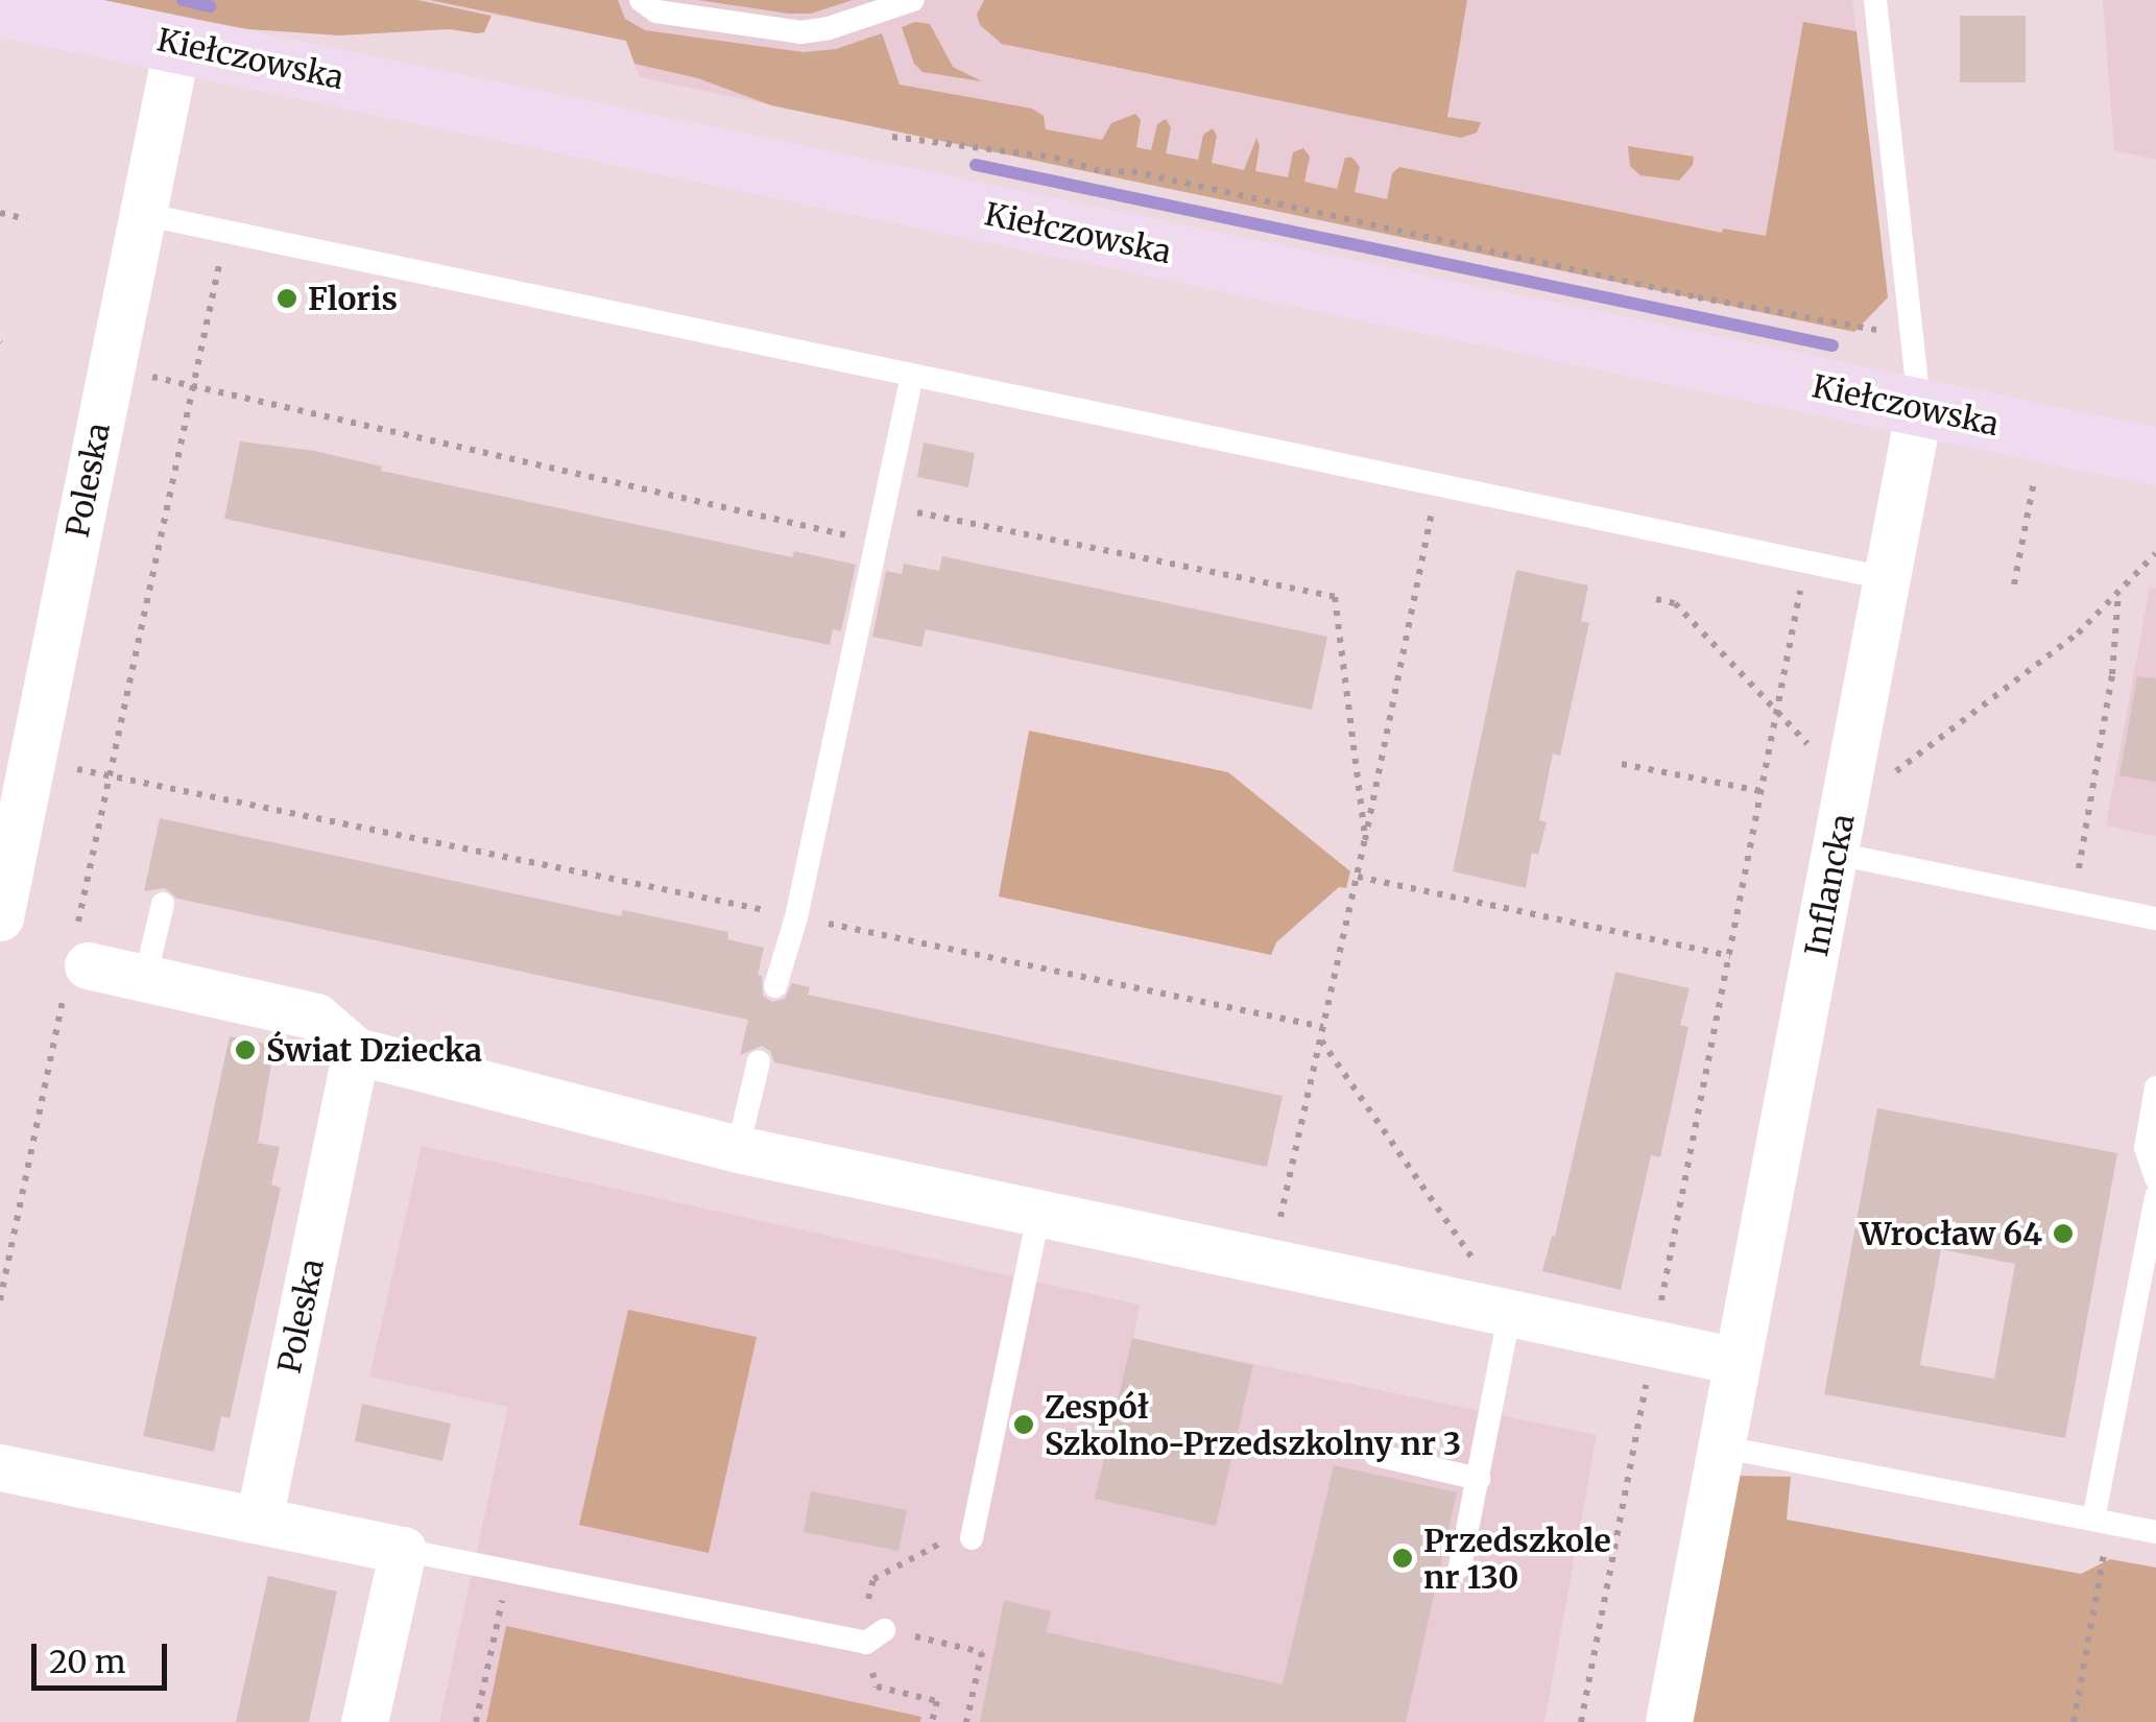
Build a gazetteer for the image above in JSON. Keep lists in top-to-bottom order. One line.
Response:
{"streets":{"street":["Kiełczowska","Poleska","Inflancka"]},"crossings":[["Kiełczowska","Poleska"],["Kiełczowska","Inflancka"]],"places":["Floris","Świat Dziecka","Wrocław 64","Zespół Szkolno-Przedszkolny nr 3","Przedszkole nr 130"],"scale_bar":"20 m"}
